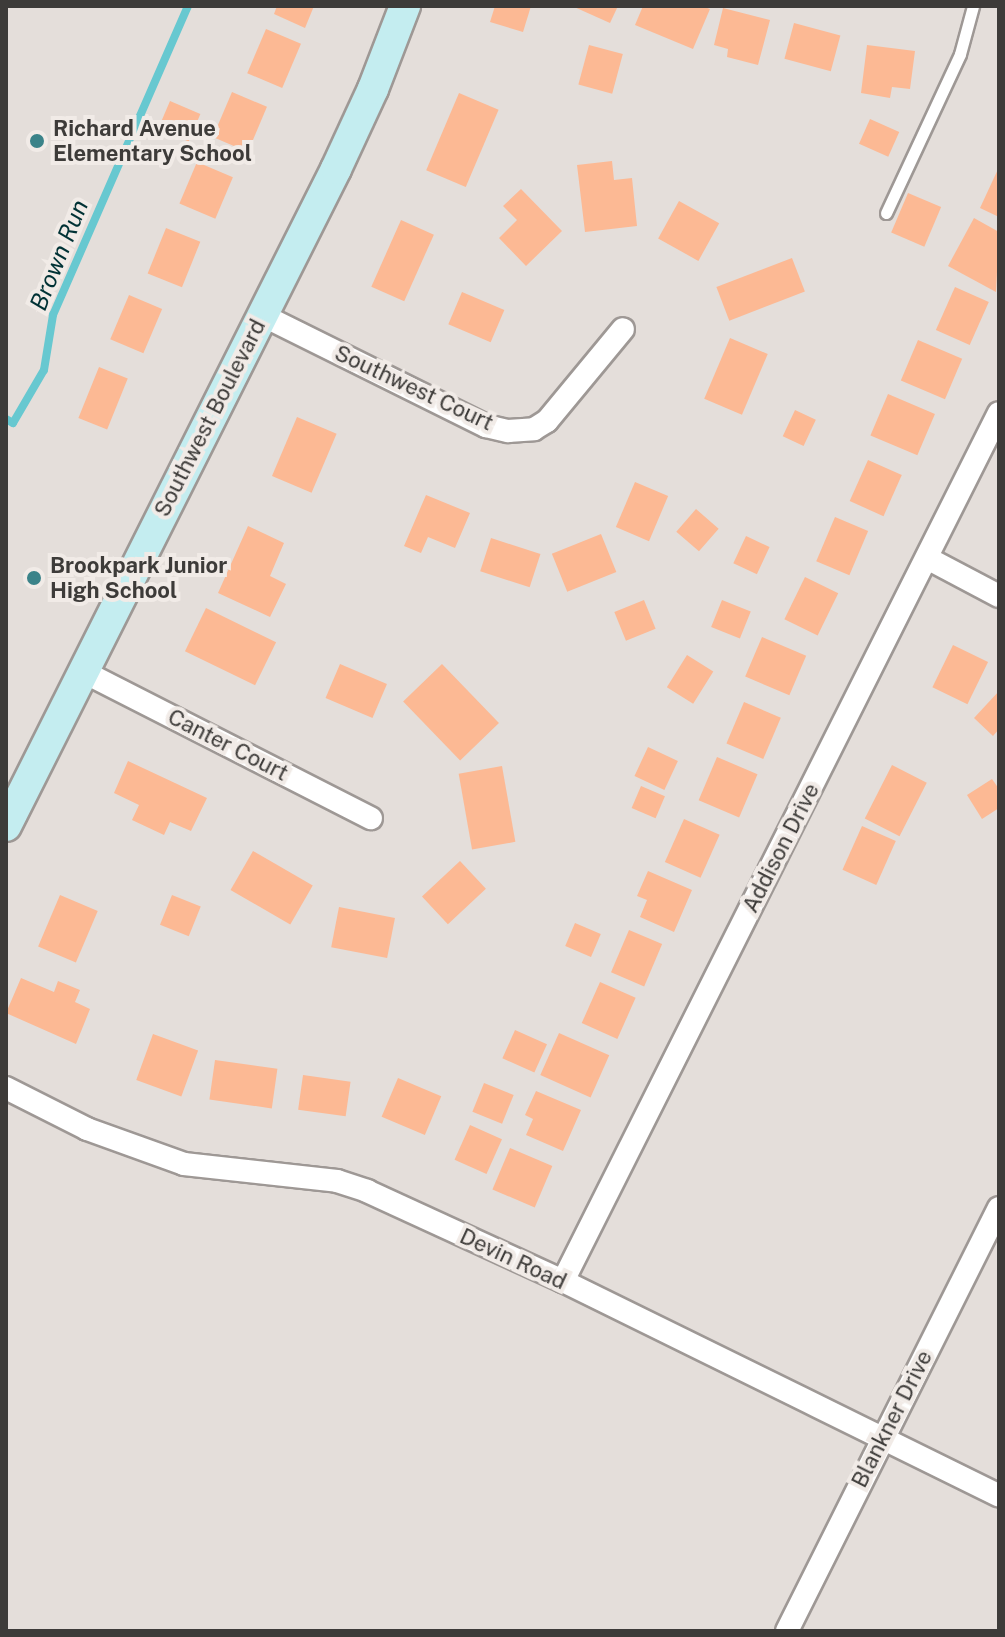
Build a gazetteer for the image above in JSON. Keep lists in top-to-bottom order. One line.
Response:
{"streets":{"street":["Southwest Court","Southwest Boulevard","Canter Court","Addison Drive","Devin Road","Blankner Drive"]},"crossings":[["Southwest Court","Southwest Boulevard"],["Southwest Boulevard","Canter Court"],["Addison Drive","Devin Road"],["Devin Road","Blankner Drive"]],"water":["Brown Run"],"places":["Richard Avenue Elementary School","Brookpark Junior High School"]}
